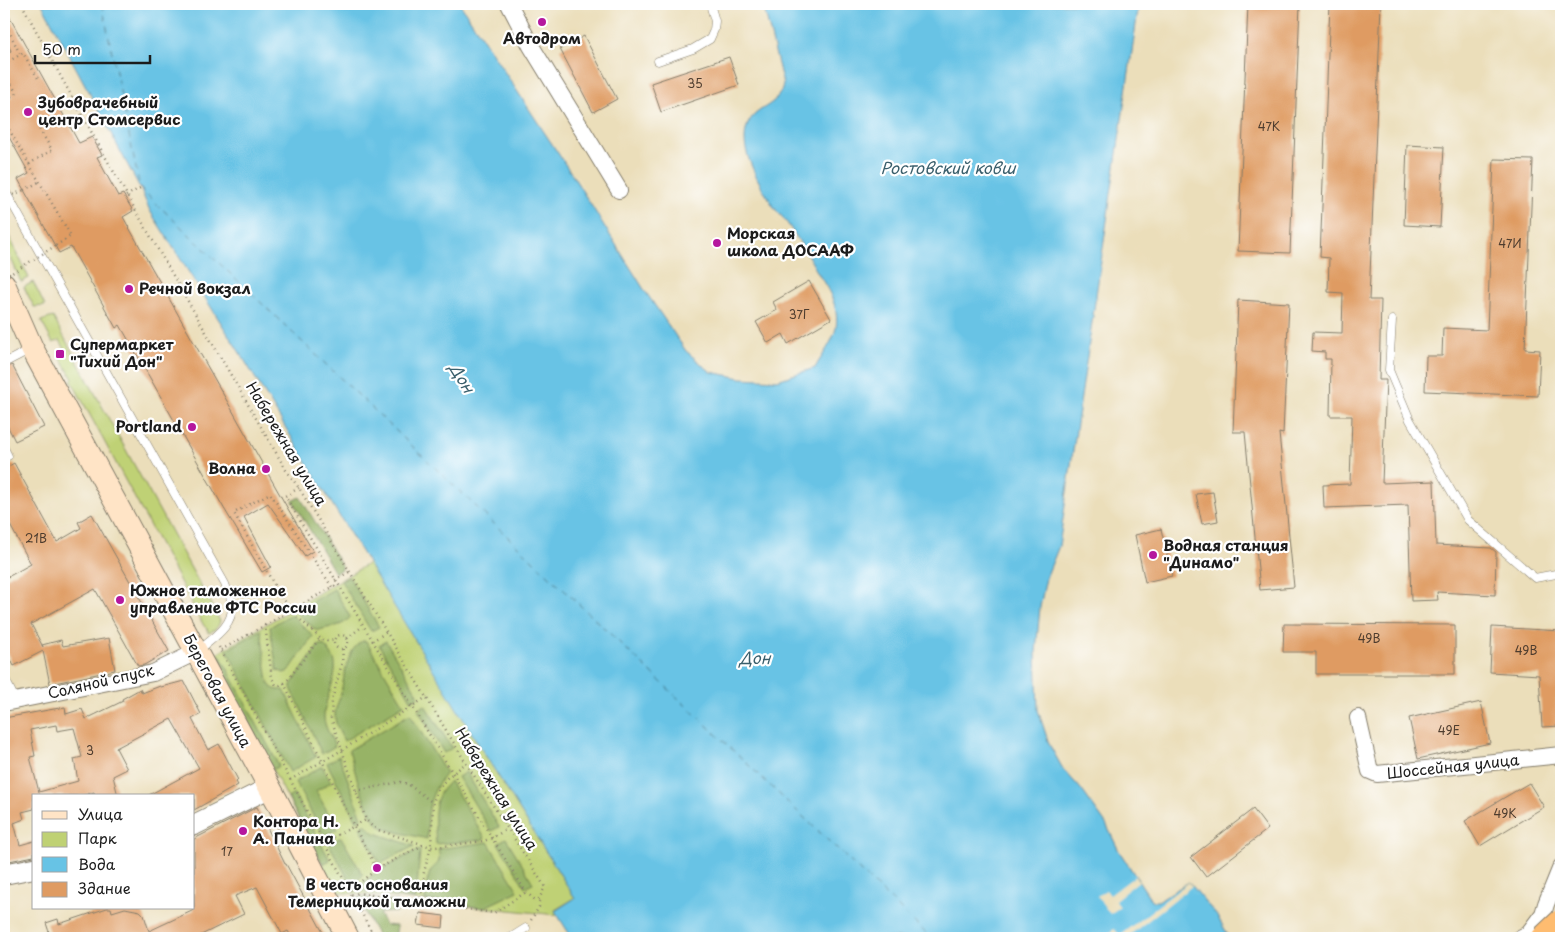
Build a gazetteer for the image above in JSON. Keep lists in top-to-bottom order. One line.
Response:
{"streets":{"main road":["Береговая улица"],"street":["Соляной спуск","Шоссейная улица"],"path":["Набережная улица"]},"crossings":[["Соляной спуск","Береговая улица"]],"water":["Ростовский ковш","Дон"],"places":{"other":["Автодром","Зубоврачебный центр Стомсервис","Морская школа ДОСААФ","Речной вокзал","Portland","Волна","Водная станция \"Динамо\"","Южное таможенное управление ФТС России","Контора Н. А. Панина","В честь основания Темерницкой таможни"],"transit":["Супермаркет \"Тихий Дон\""]},"house_numbers":["35","47К","47И","37Г","21В","49В","49В","49Е","3","49К","17"],"legend":["Улица","Парк","Вода","Здание"],"scale_bar":"50 m"}
